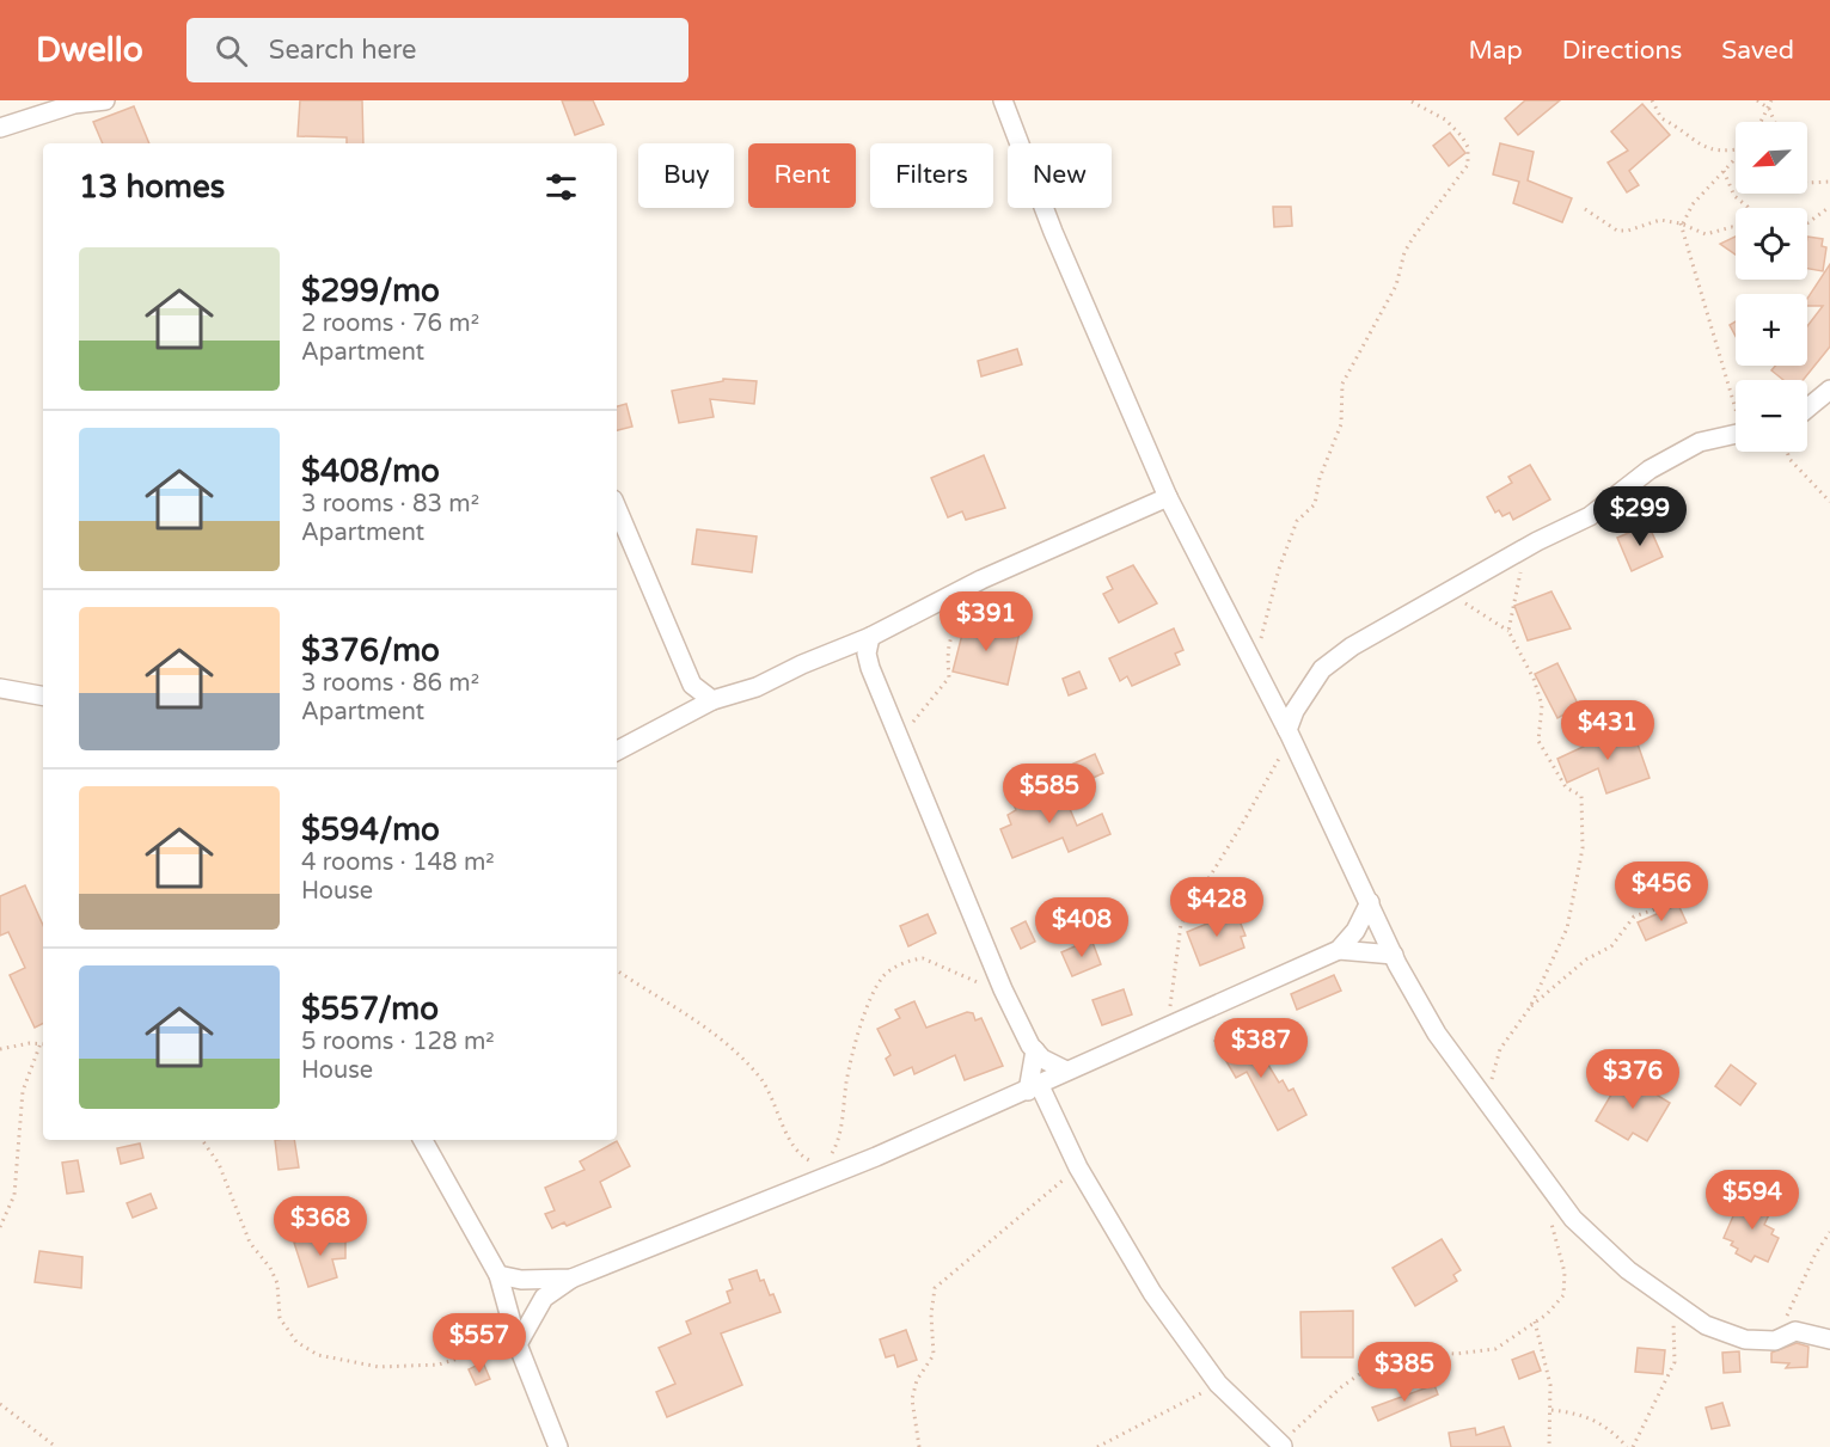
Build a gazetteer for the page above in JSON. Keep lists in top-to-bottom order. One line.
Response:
{"north":"bottom left","page":{"header":"Dwello","search":"Search here","nav":["Map","Directions","Saved"],"map_buttons":["+","−"],"chip":["Buy","Rent","Filters","New"],"heading":"13 homes","list":[{"name":"$299/mo","note":"2 rooms · 76 m² · Apartment"},{"name":"$408/mo","note":"3 rooms · 83 m² · Apartment"},{"name":"$376/mo","note":"3 rooms · 86 m² · Apartment"},{"name":"$594/mo","note":"4 rooms · 148 m² · House"},{"name":"$557/mo","note":"5 rooms · 128 m² · House"}],"price":["$299","$391","$431","$585","$456","$428","$408","$387","$376","$594","$368","$557","$385"]}}
